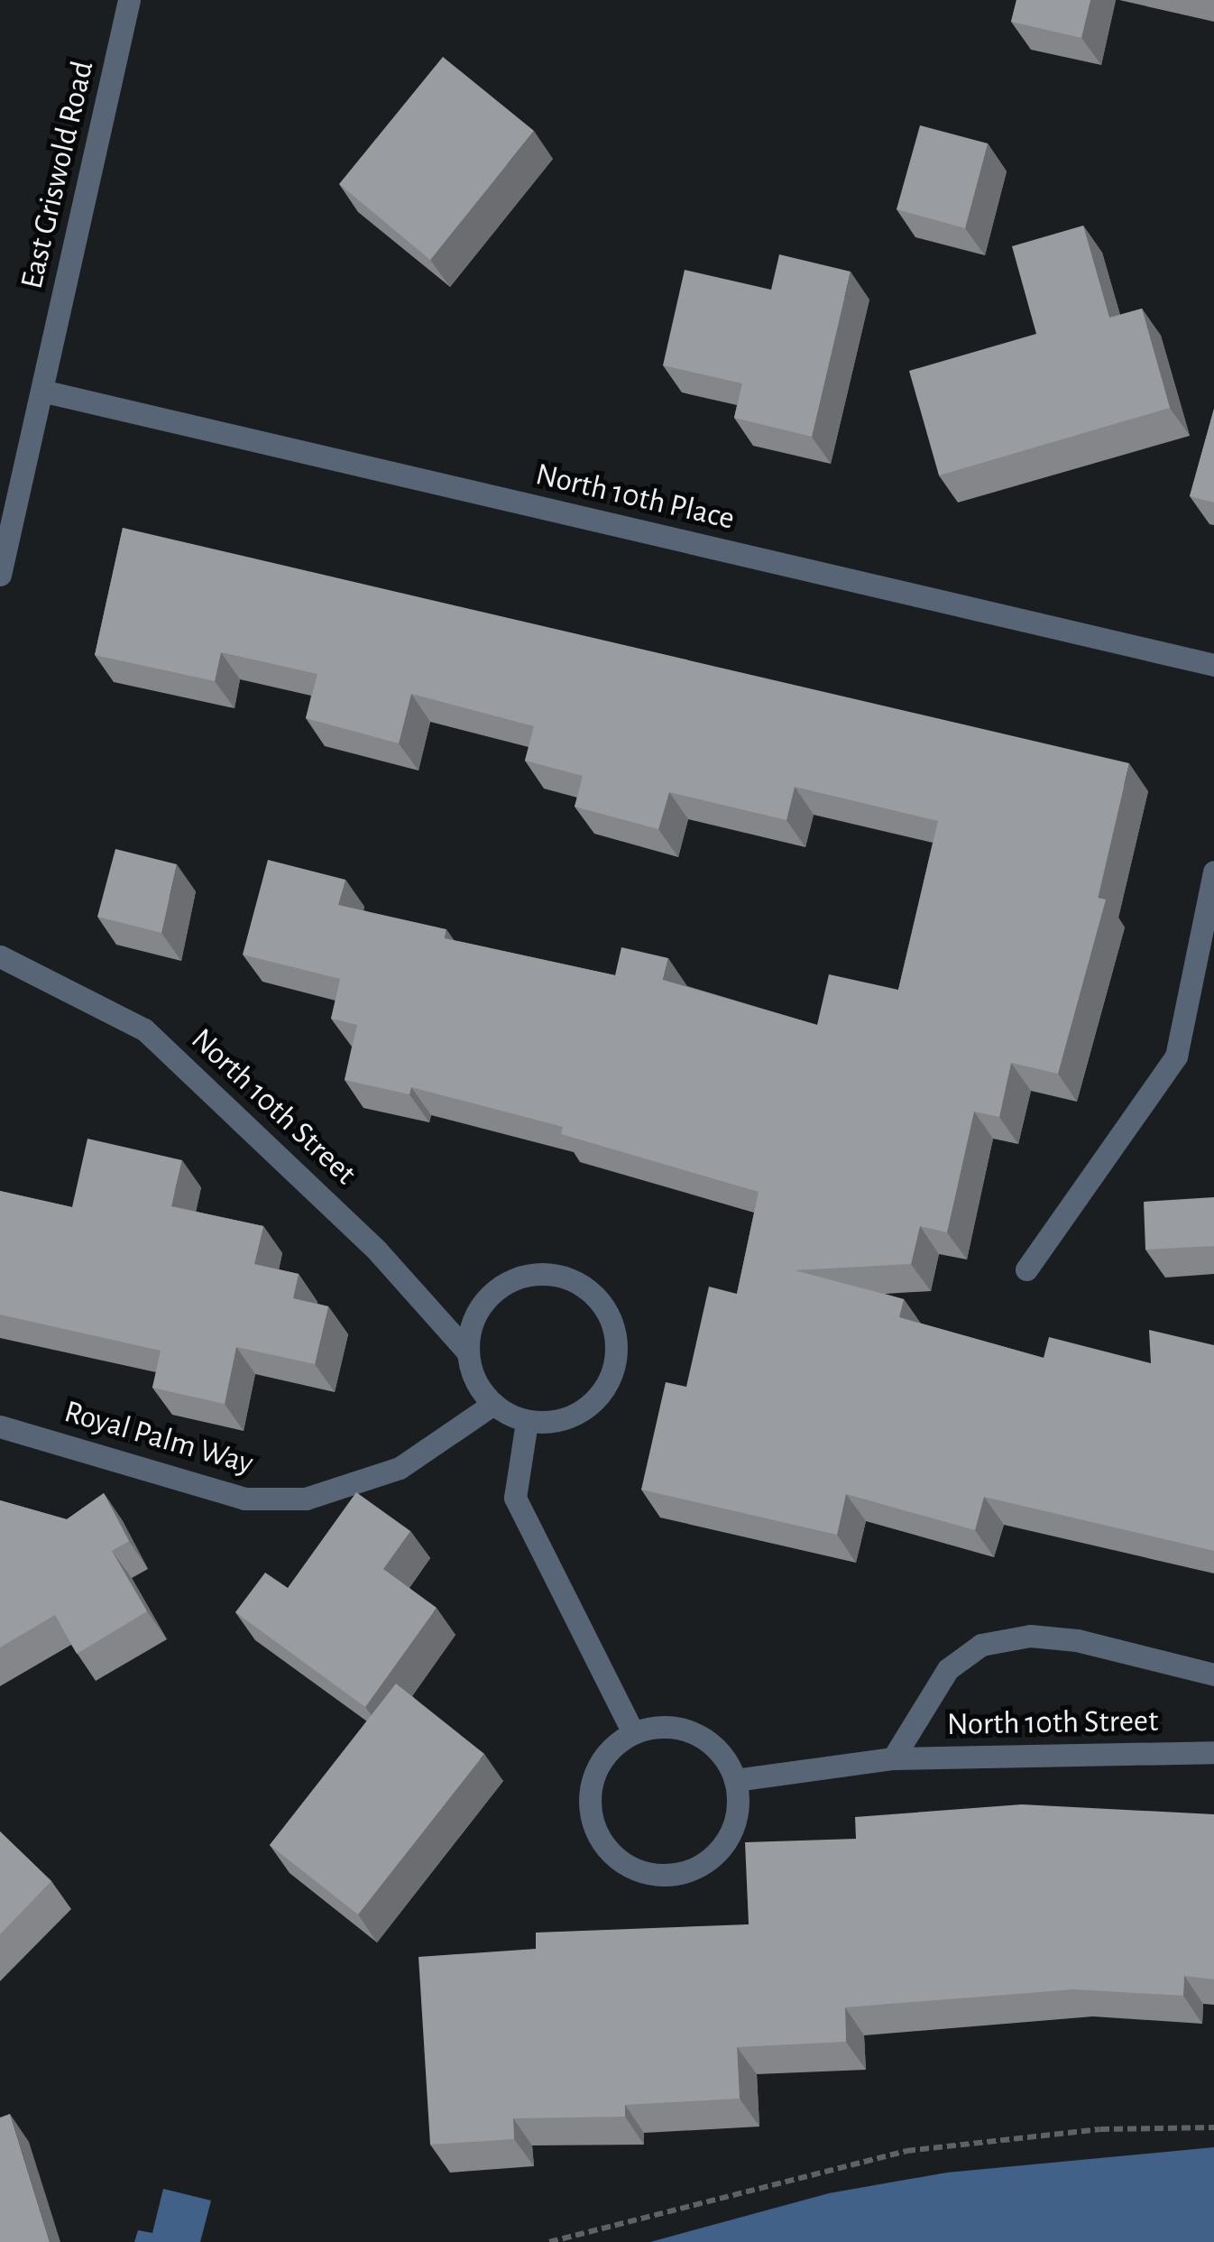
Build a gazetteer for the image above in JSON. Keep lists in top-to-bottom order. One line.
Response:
{"streets":{"street":["East Griswold Road","North 10th Place","North 10th Street","Royal Palm Way"]},"crossings":[["East Griswold Road","North 10th Place"],["North 10th Street","Royal Palm Way"]]}
